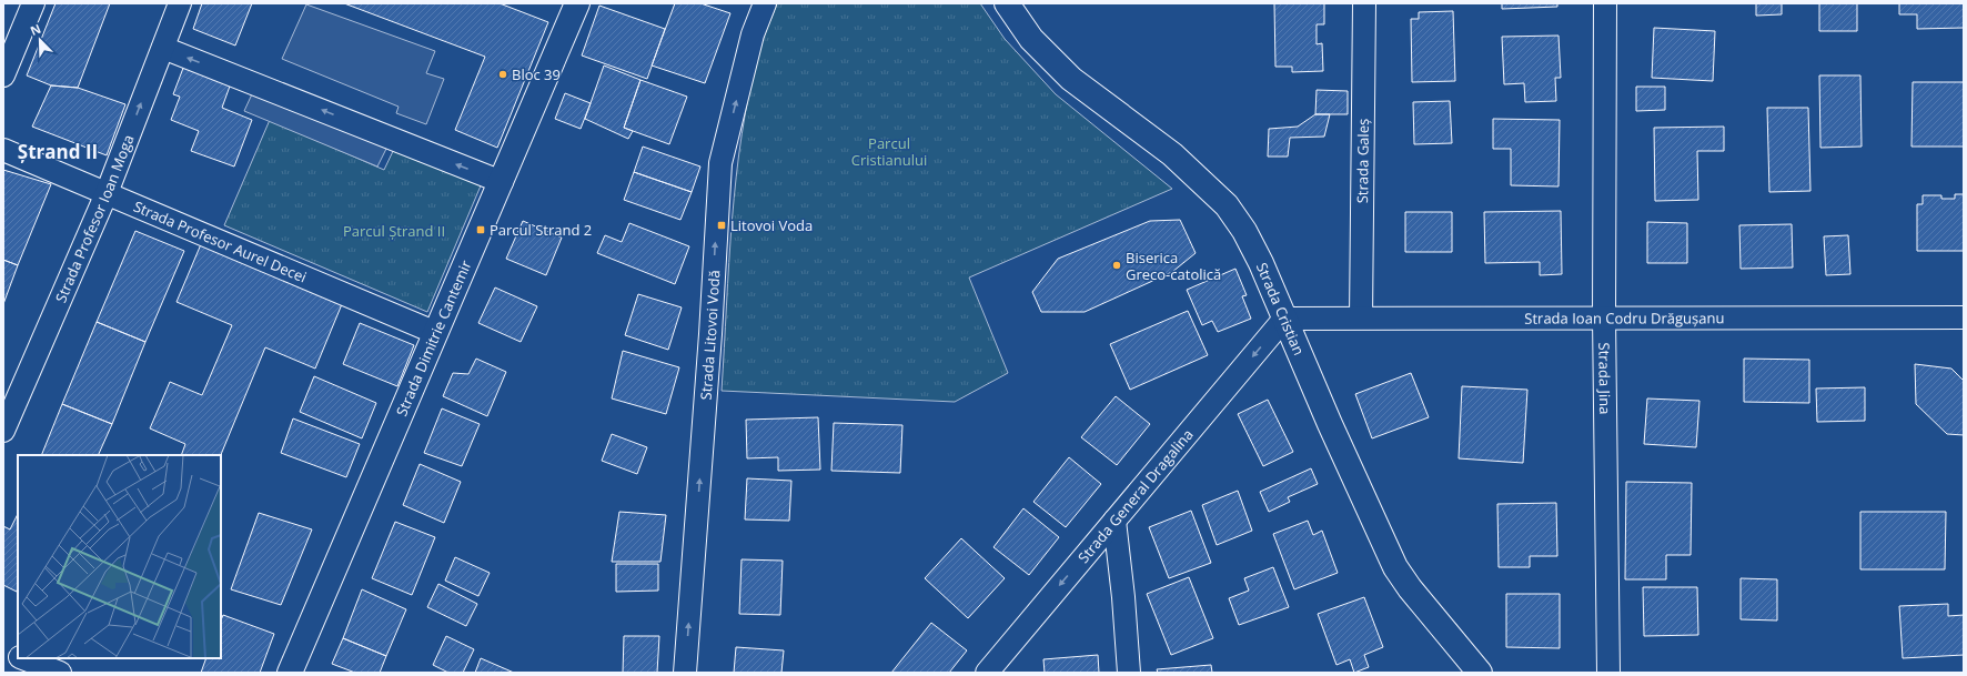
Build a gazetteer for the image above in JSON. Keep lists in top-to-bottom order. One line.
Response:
{"streets":{"main road":["Strada Cristian","Strada Dimitrie Cantemir"],"street":["Strada Galeș","Strada Profesor Ioan Moga","Strada Profesor Aurel Decei","Strada Ioan Codru Drăgușanu","Strada Litovoi Vodă","Strada Jina","Strada General Dragalina"]},"crossings":[["Strada Galeș","Strada Ioan Codru Drăgușanu"],["Strada Profesor Ioan Moga","Strada Profesor Aurel Decei"],["Strada Profesor Aurel Decei","Strada Dimitrie Cantemir"],["Strada Cristian","Strada Ioan Codru Drăgușanu"],["Strada Cristian","Strada General Dragalina"],["Strada Ioan Codru Drăgușanu","Strada Jina"],["Strada Ioan Codru Drăgușanu","Strada General Dragalina"]],"one_way":["Strada Litovoi Vodă","Strada General Dragalina"],"districts":["Ștrand II"],"parks":["Parcul Cristianului","Parcul Ștrand II"],"places":{"other":["Bloc 39","Biserica Greco-catolică"],"transit":["Litovoi Voda","Parcul Strand 2"]},"north":"top left"}
